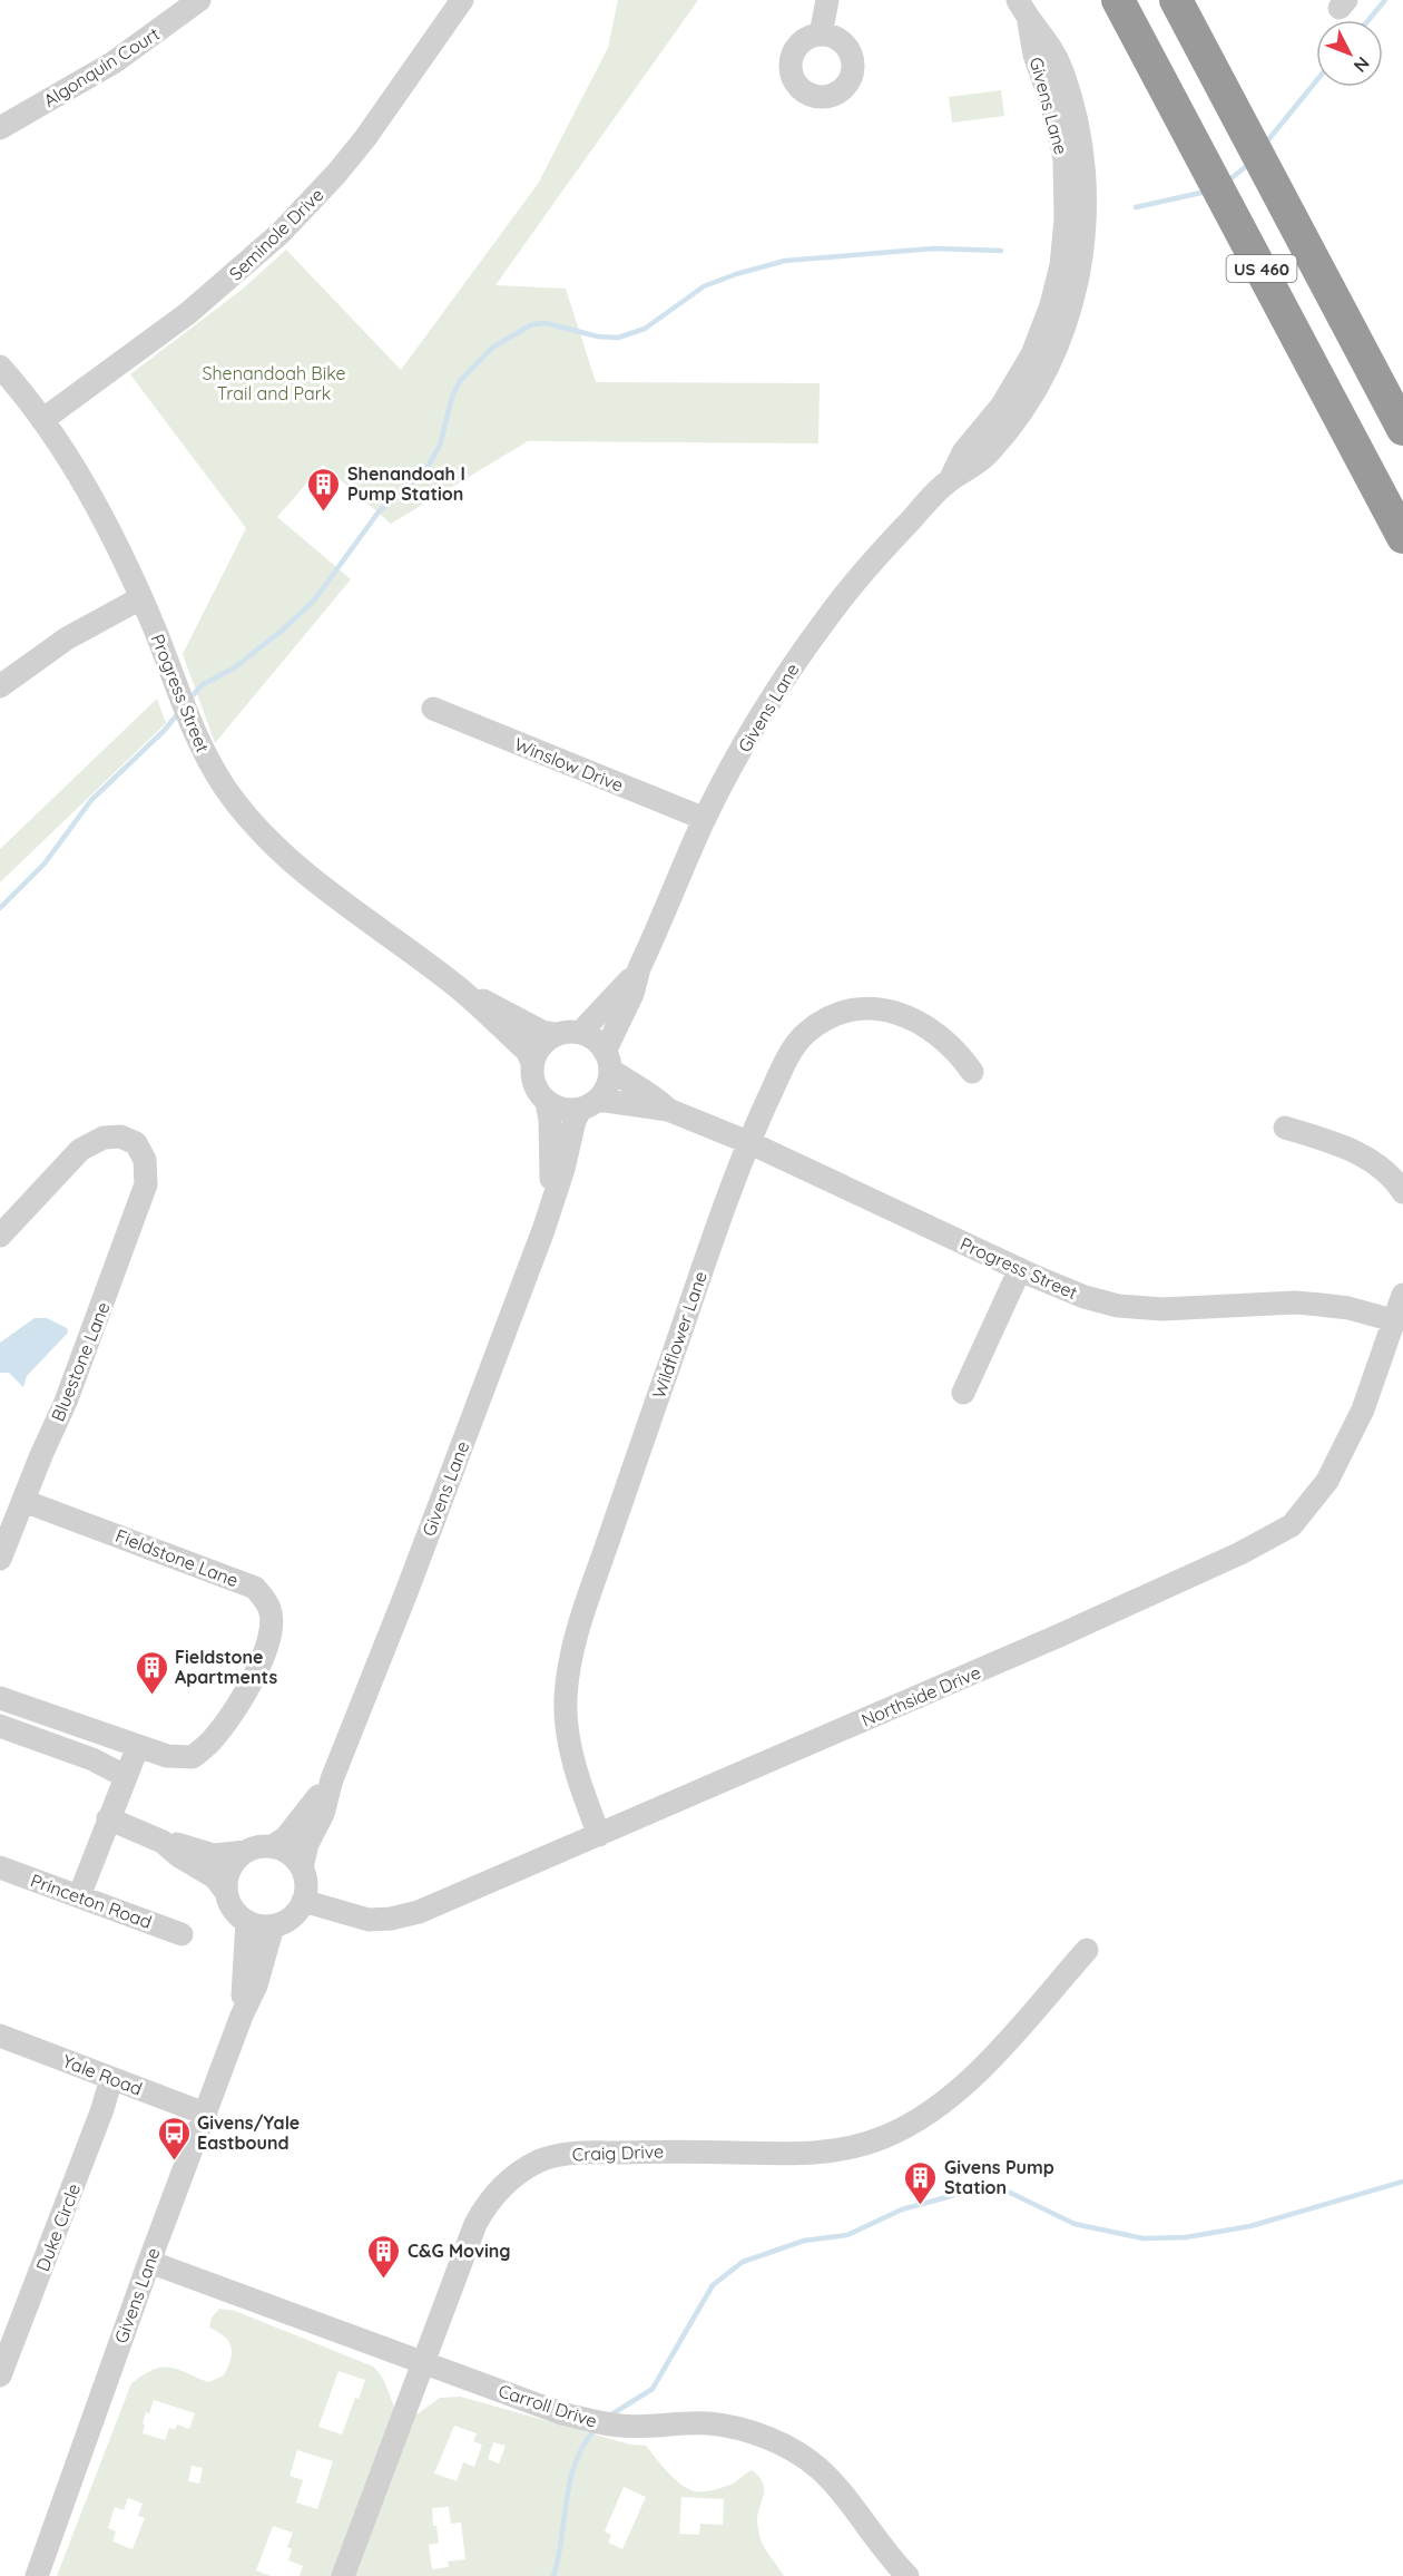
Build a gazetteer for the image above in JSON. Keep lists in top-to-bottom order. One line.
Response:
{"streets":{"highway":["US 460"],"street":["Algonquin Court","Givens Lane","Seminole Drive","Progress Street","Winslow Drive","Wildflower Lane","Bluestone Lane","Fieldstone Lane","Northside Drive","Princeton Road","Yale Road","Craig Drive","Duke Circle","Carroll Drive"]},"crossings":[["Givens Lane","Progress Street"],["Givens Lane","Winslow Drive"],["Givens Lane","Northside Drive"],["Givens Lane","Yale Road"],["Givens Lane","Carroll Drive"],["Seminole Drive","Progress Street"],["Progress Street","Wildflower Lane"],["Progress Street","Northside Drive"],["Wildflower Lane","Northside Drive"],["Bluestone Lane","Fieldstone Lane"],["Yale Road","Duke Circle"],["Craig Drive","Carroll Drive"]],"parks":["Shenandoah Bike Trail and Park"],"places":{"building":["Shenandoah I Pump Station","Fieldstone Apartments","Givens Pump Station","C&G Moving"],"bus stop":["Givens/Yale Eastbound"]},"north":"bottom right"}
